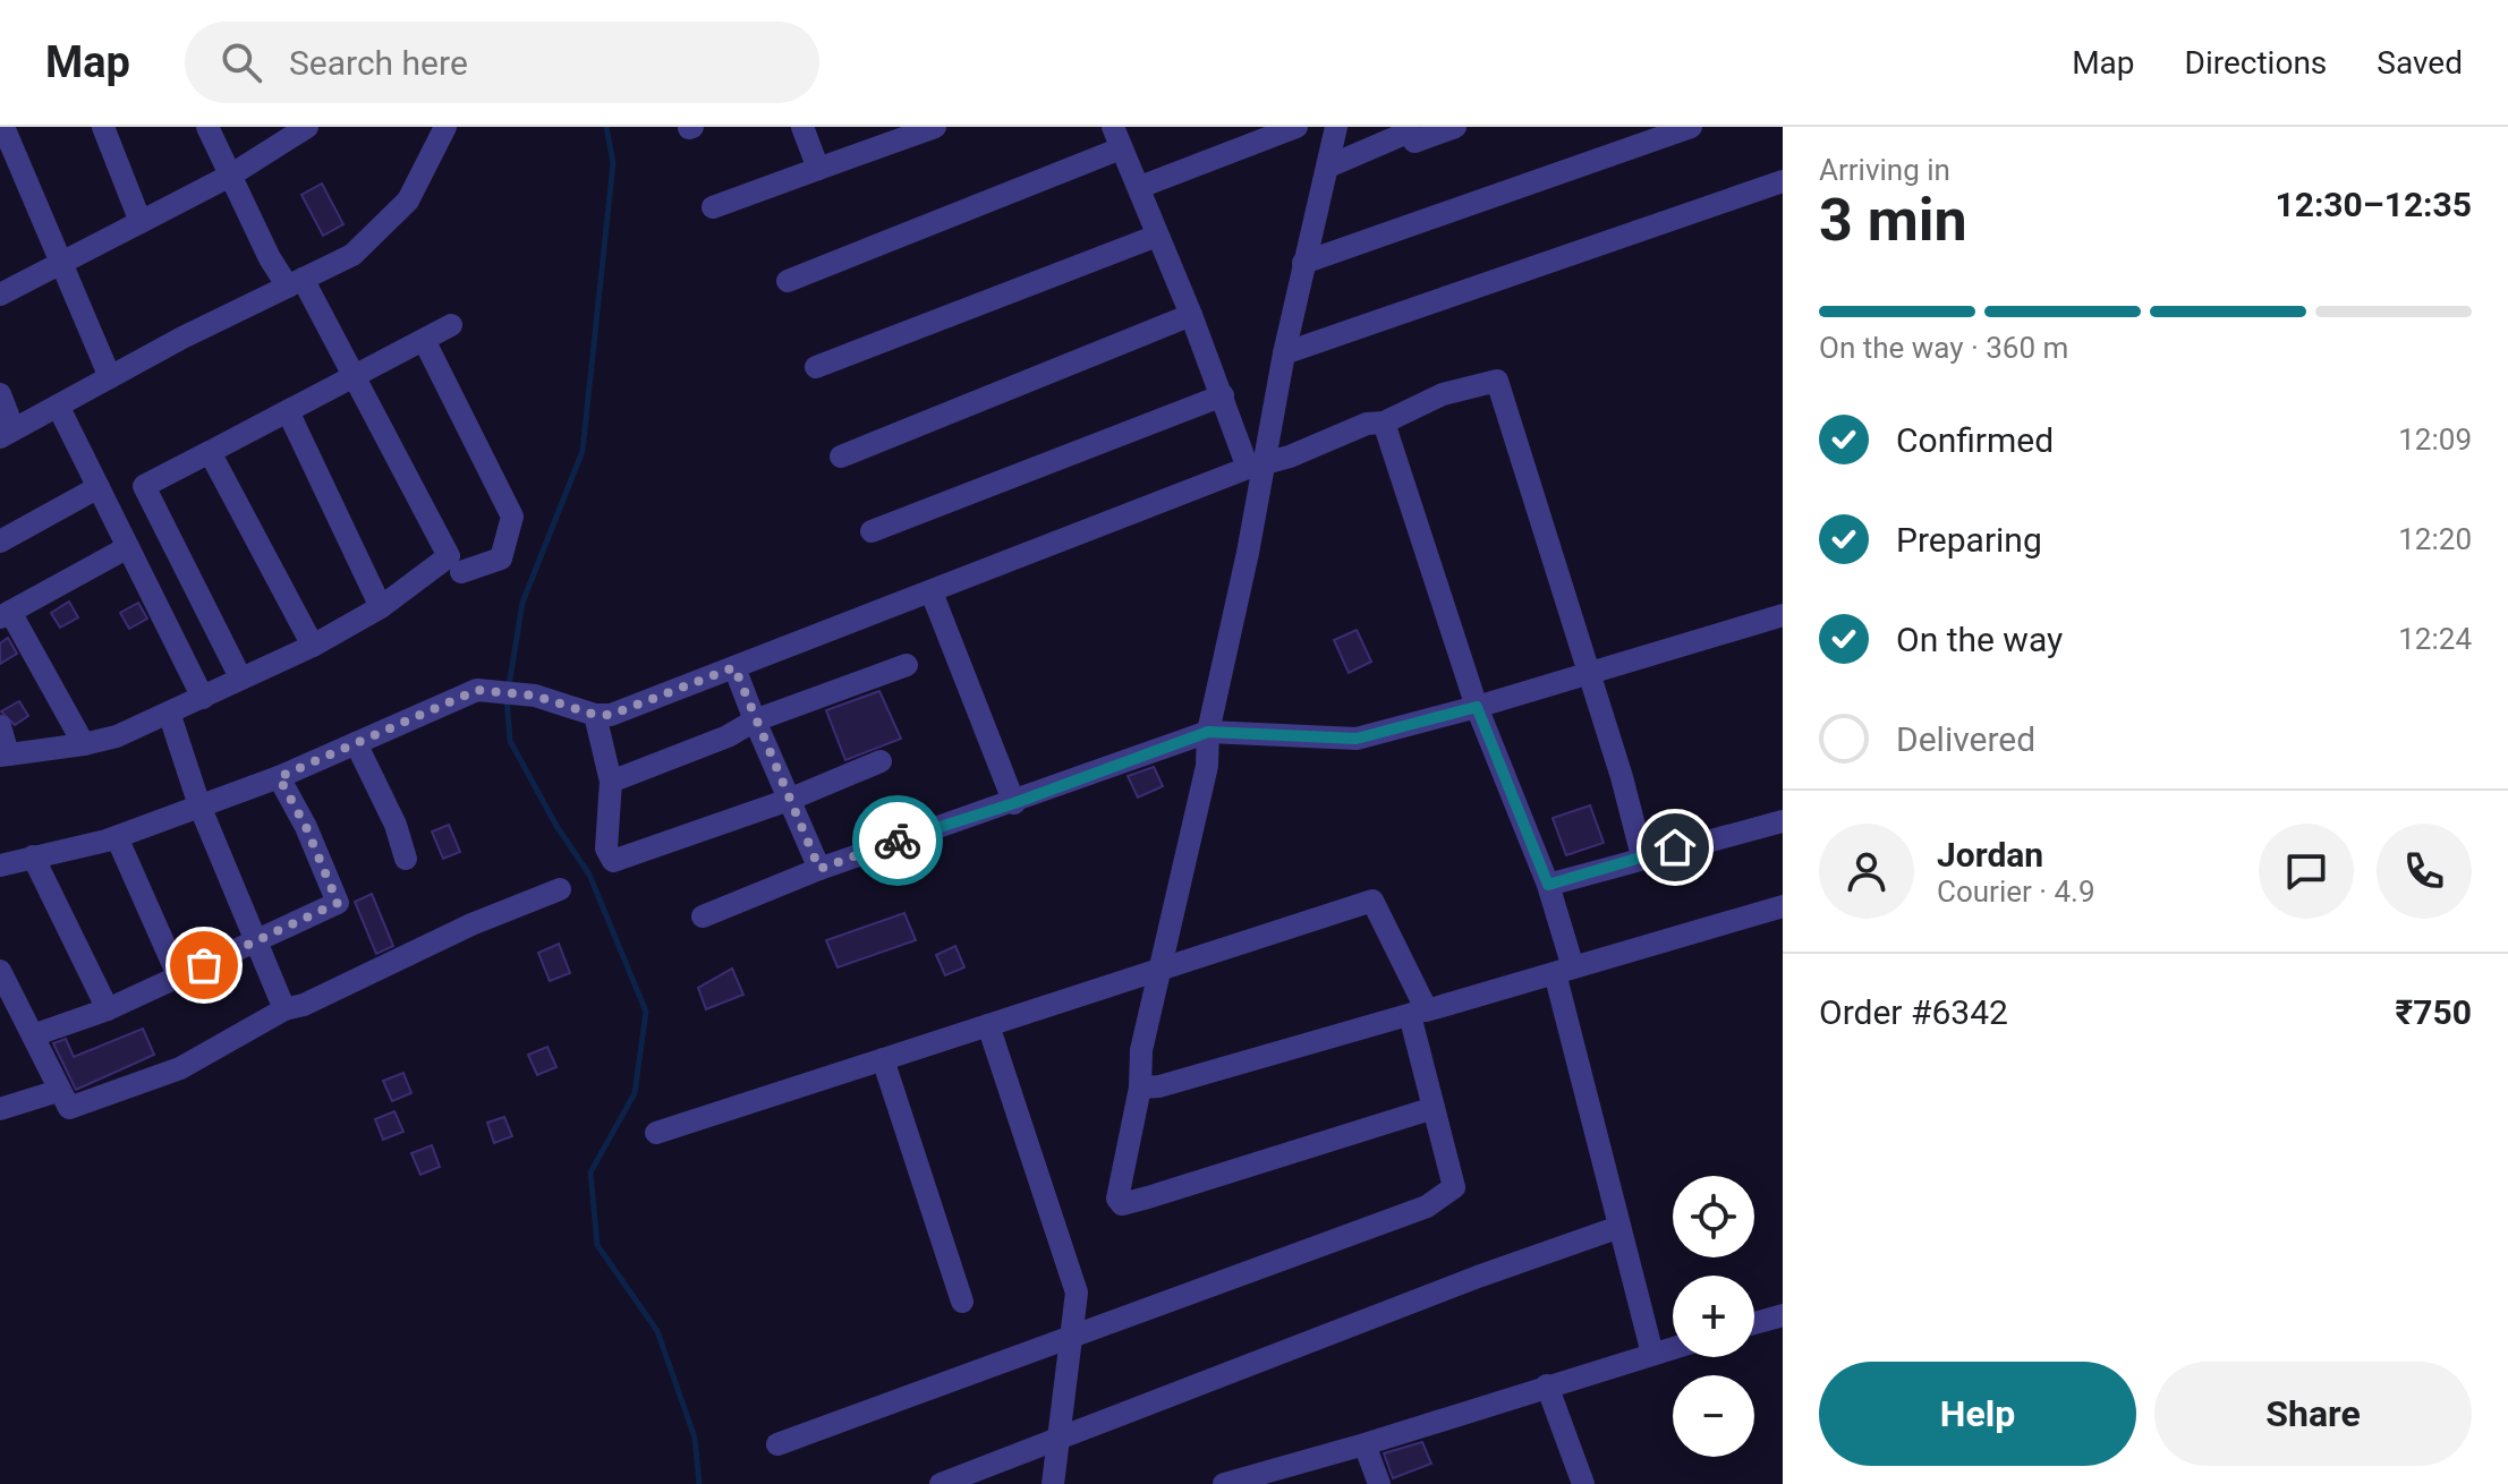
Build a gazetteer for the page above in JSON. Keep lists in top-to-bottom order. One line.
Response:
{"page":{"header":"Map","search":"Search here","nav":["Map","Directions","Saved"],"heading":["3 min","Arriving in","12:30–12:35"],"panel":["Jordan","Courier · 4.9","Order #6342","₹750"],"bar":"On the way · 360 m","list":[["Confirmed","12:09"],["Preparing","12:20"],["On the way","12:24"],"Delivered"],"map_buttons":["+","−"],"buttons":["Help","Share"]}}
